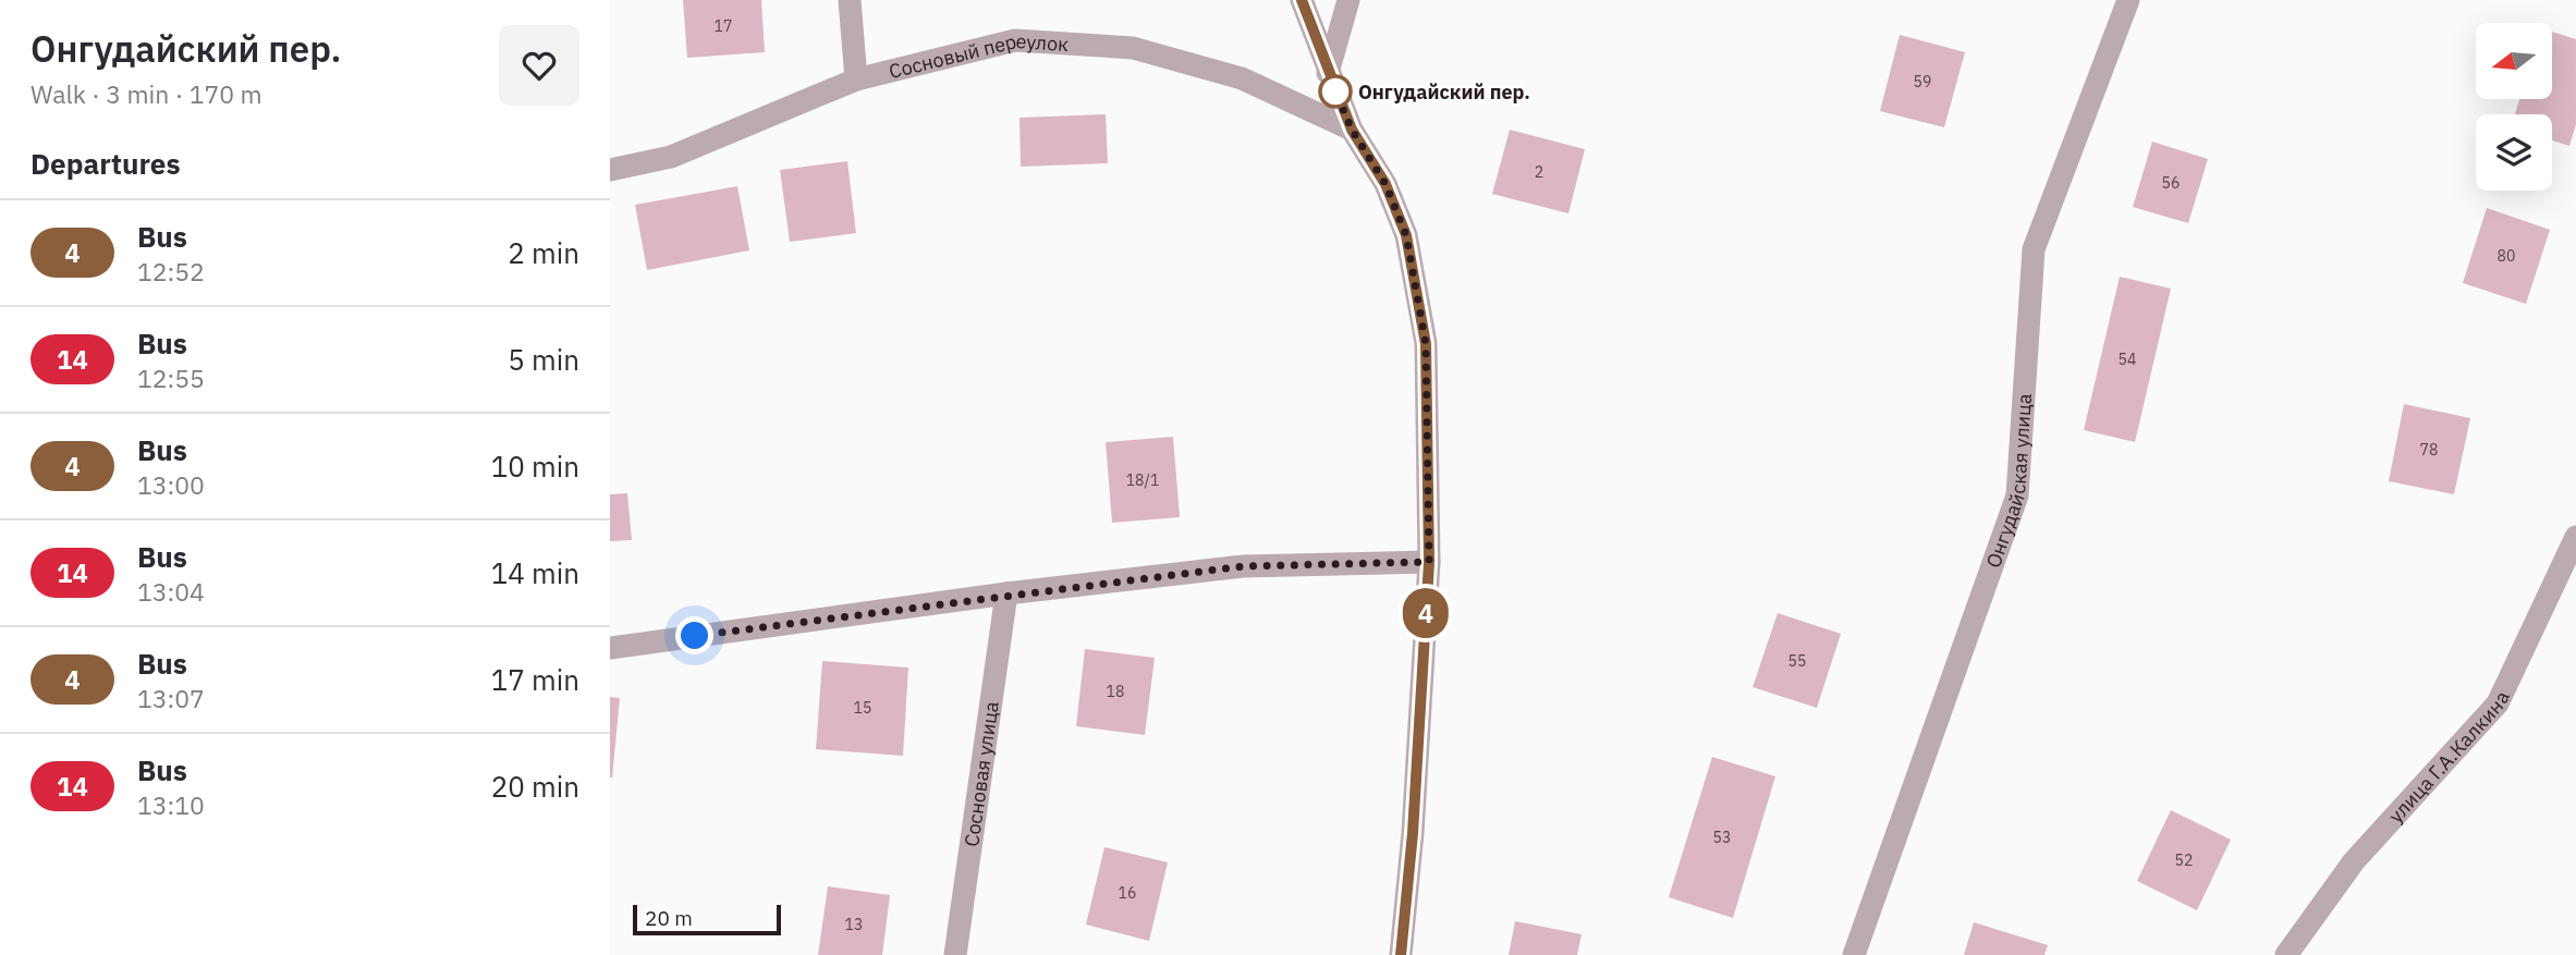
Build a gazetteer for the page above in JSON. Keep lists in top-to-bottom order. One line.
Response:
{"streets":{"street":["Сосновый переулок","Онгудайская улица","улица Г.А.Калкина","Сосновая улица"]},"places":["Онгудайский пер."],"lines":["bus line 4"],"house_numbers":["17","59","2","56","80","54","78","18/1","55","18","15","53","52","16","13"],"scale_bar":"20 m","north":"left","page":{"heading":[["Онгудайский пер.","Walk · 3 min · 170 m"],"Departures"],"on_map":"4","list":[{"mark":"4","name":"Bus","note":"12:52","value":"2 min"},{"mark":"14","name":"Bus","note":"12:55","value":"5 min"},{"mark":"4","name":"Bus","note":"13:00","value":"10 min"},{"mark":"14","name":"Bus","note":"13:04","value":"14 min"},{"mark":"4","name":"Bus","note":"13:07","value":"17 min"},{"mark":"14","name":"Bus","note":"13:10","value":"20 min"}],"scale":"20 m"}}
